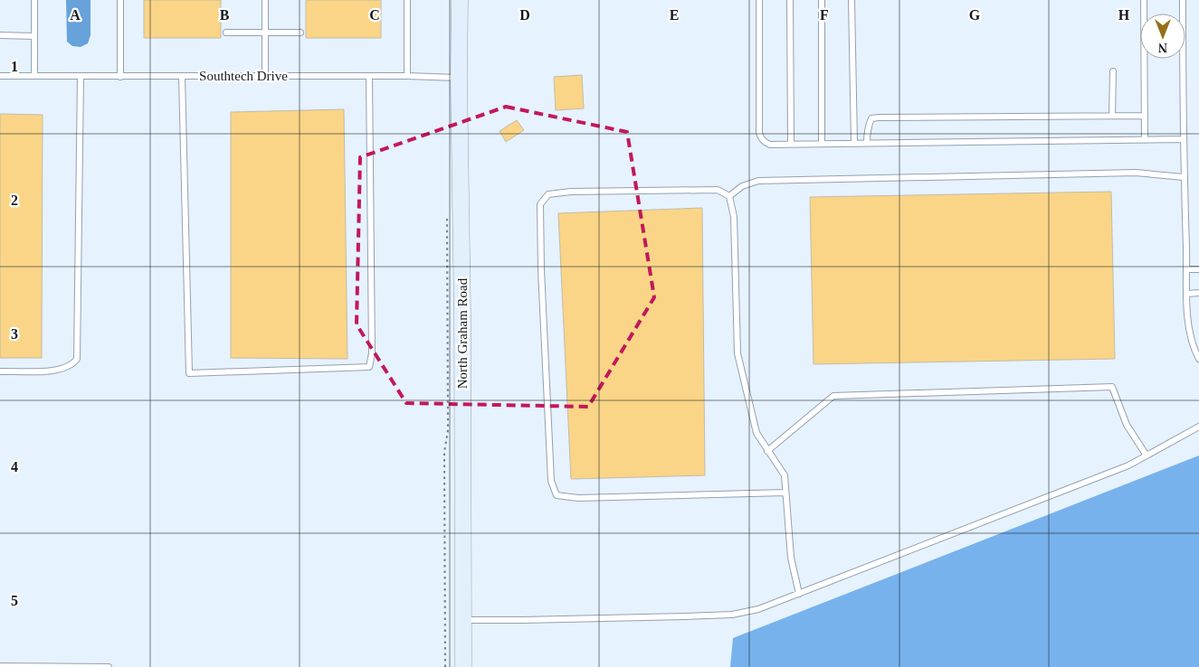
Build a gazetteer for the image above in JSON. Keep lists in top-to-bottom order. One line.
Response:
{"streets":{"street":["North Graham Road"],"lane":["Southtech Drive"]},"crossings":[["Southtech Drive","North Graham Road"]],"north":"bottom","grid":{"columns":["A","B","C","D","E","F","G","H"],"rows":["1","2","3","4","5"]}}
